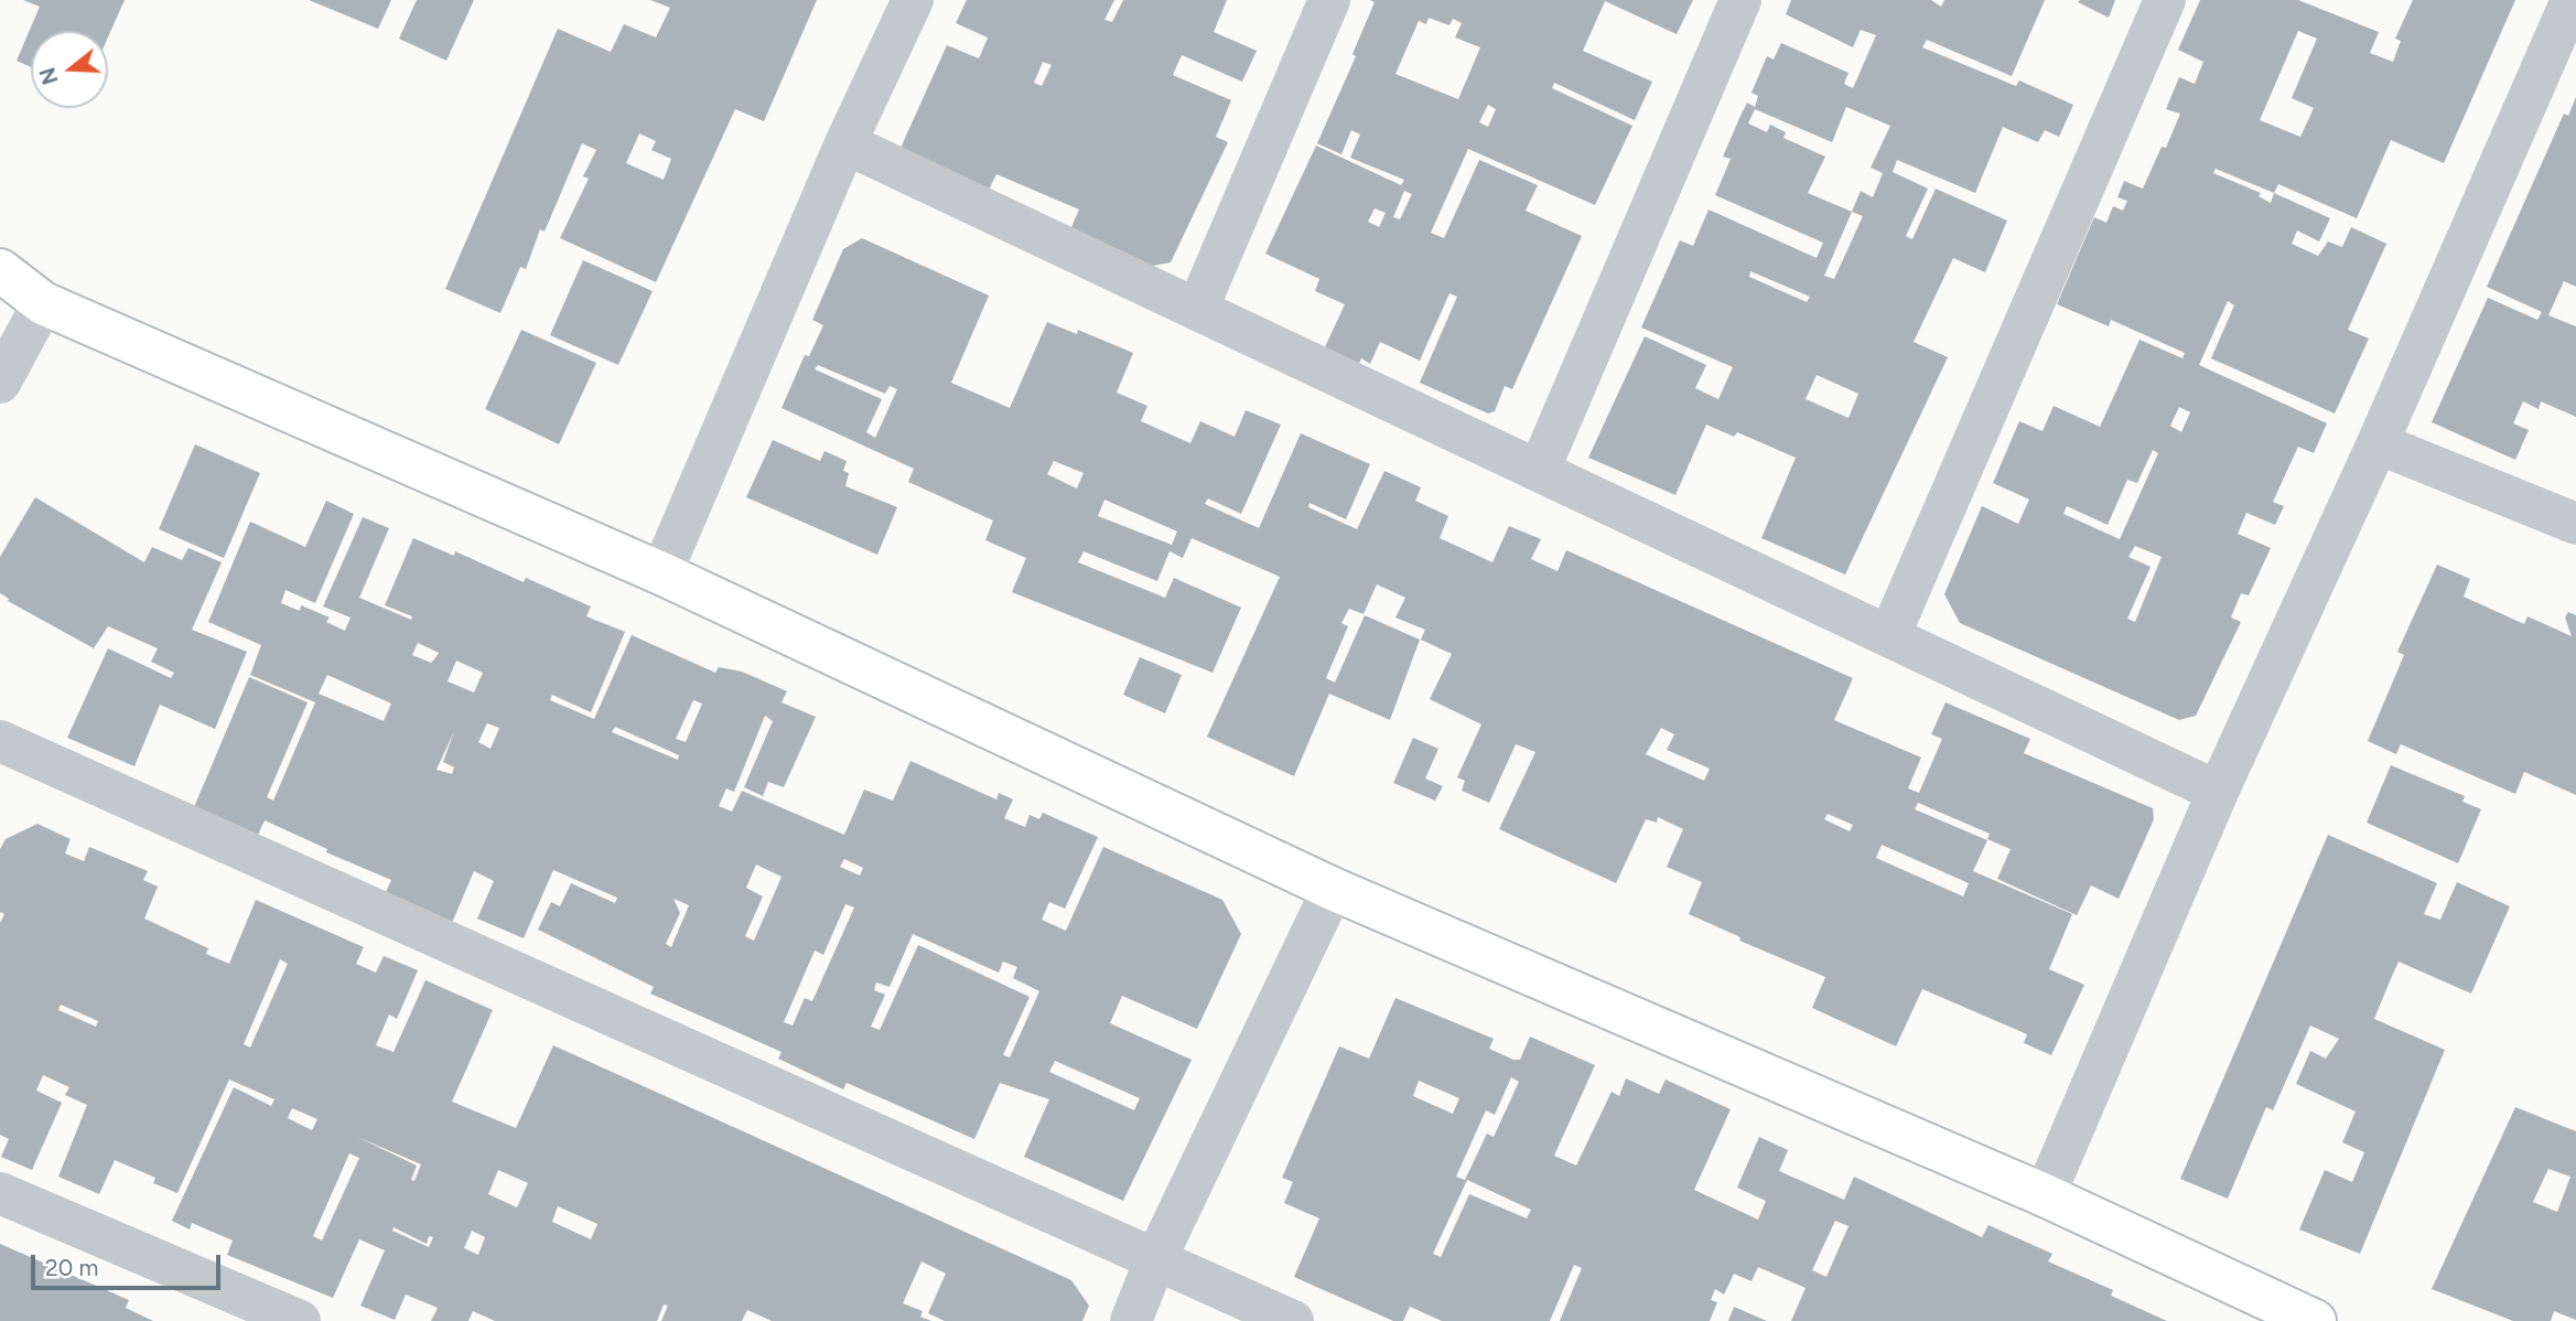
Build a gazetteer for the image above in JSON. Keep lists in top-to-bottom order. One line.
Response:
{"scale_bar":"20 m","north":"left"}
